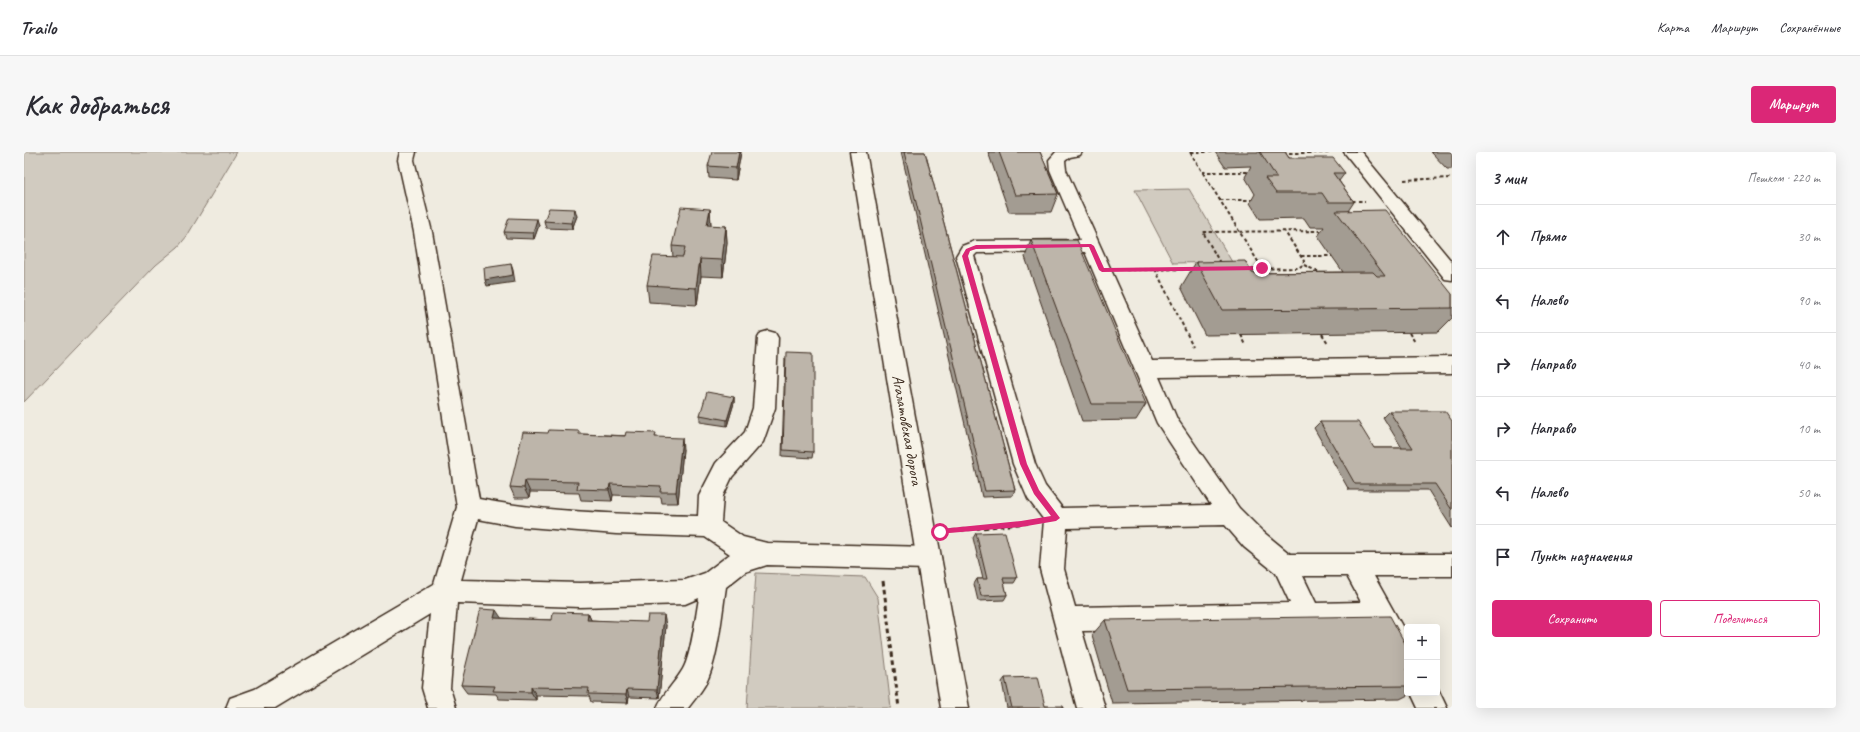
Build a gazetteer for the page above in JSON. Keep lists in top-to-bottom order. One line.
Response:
{"streets":{"main road":["Агалатовская дорога"]},"page":{"header":"Trailo","nav":["Карта","Маршрут","Сохранённые"],"buttons":["Маршрут",["Сохранить","Поделиться"]],"title":"Как добраться","heading":["3 мин","Пешком · 220 m"],"list":[["Прямо","30 m"],["Налево","90 m"],["Направо","40 m"],["Направо","10 m"],["Налево","50 m"],"Пункт назначения"],"map_buttons":["+","−"]}}
